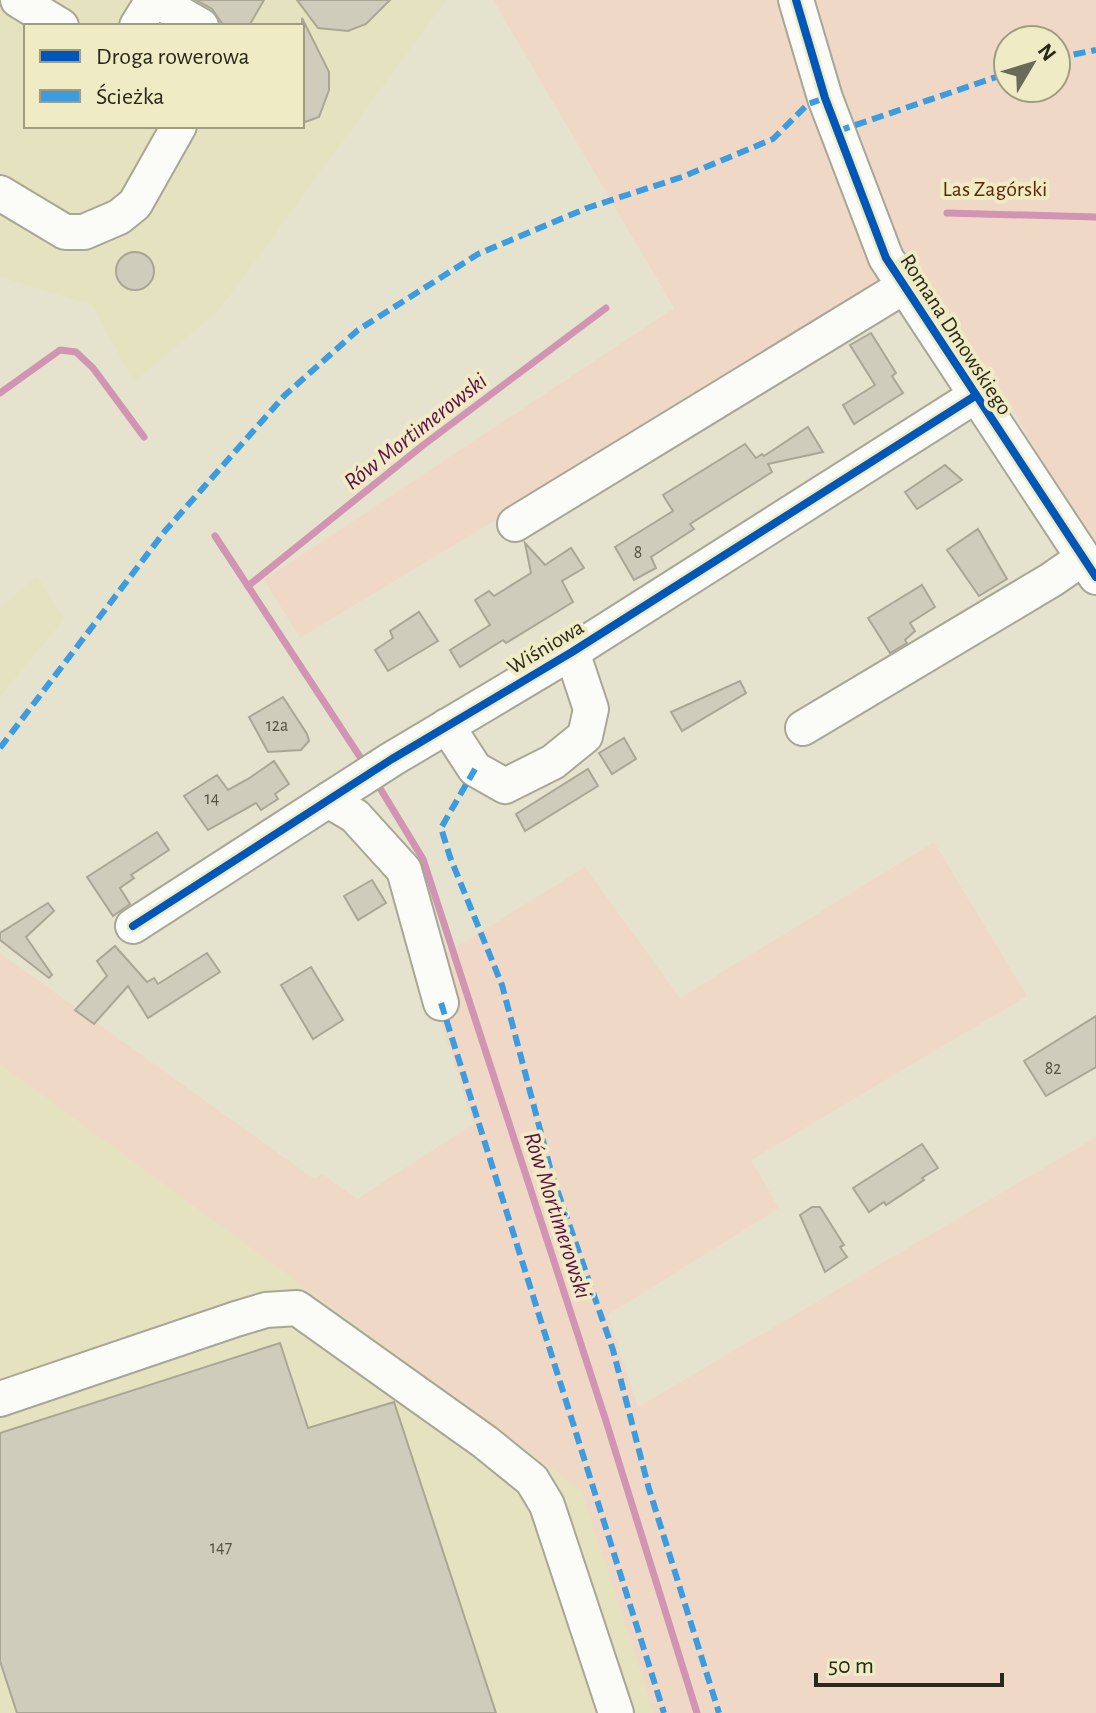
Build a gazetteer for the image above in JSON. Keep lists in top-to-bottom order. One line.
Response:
{"streets":{"street":["Romana Dmowskiego","Wiśniowa"]},"crossings":[["Romana Dmowskiego","Wiśniowa"]],"water":["Rów Mortimerowski"],"parks":["Las Zagórski"],"house_numbers":["8","12a","14","82","147"],"legend":["Droga rowerowa","Ścieżka"],"scale_bar":"50 m","north":"top right"}
